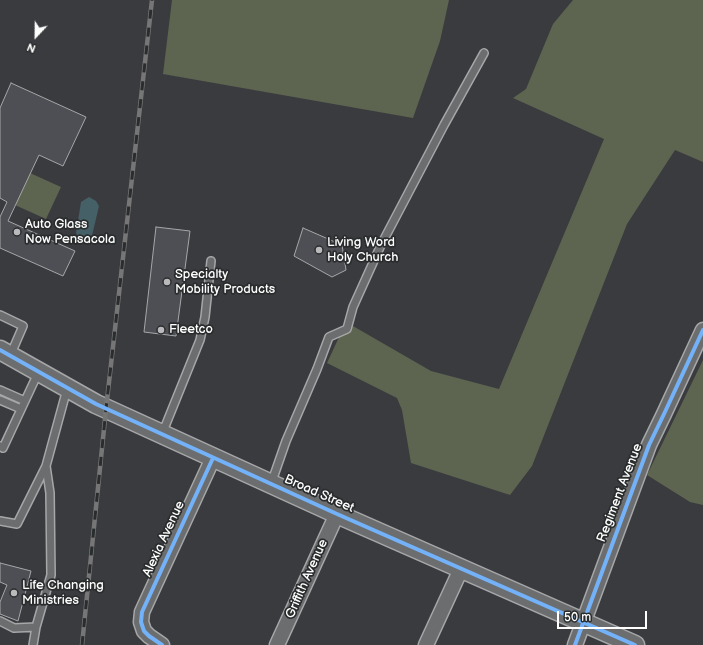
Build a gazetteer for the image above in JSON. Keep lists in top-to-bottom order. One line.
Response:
{"streets":{"street":["Regiment Avenue","Broad Street","Alexia Avenue","Griffith Avenue"]},"crossings":[["Regiment Avenue","Broad Street"],["Broad Street","Alexia Avenue"],["Broad Street","Griffith Avenue"]],"places":["Auto Glass Now Pensacola","Living Word Holy Church","Specialty Mobility Products","Fleetco","Life Changing Ministries"],"scale_bar":"50 m","north":"bottom"}
